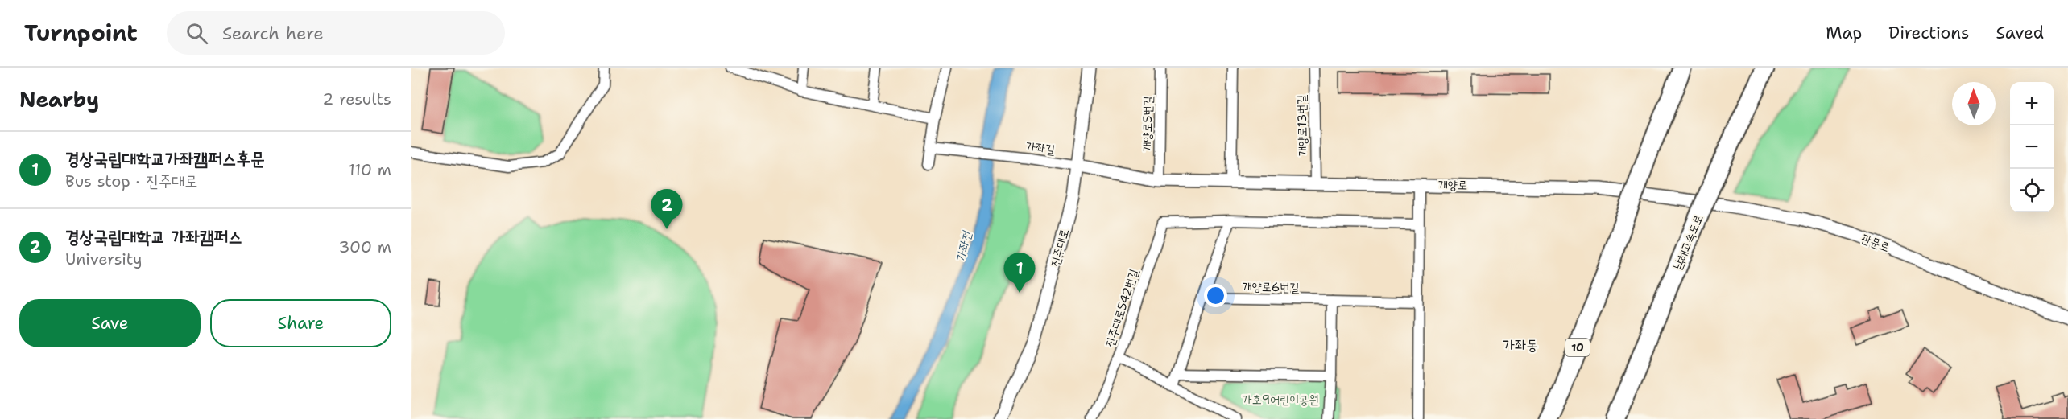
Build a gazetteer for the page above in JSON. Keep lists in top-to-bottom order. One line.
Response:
{"streets":{"highway":["남해고속도로","10"],"street":["개양로5번길","개양로13번길","가좌길","개양로","관문로","진주대로","개양로6번길","진주대로542번길"]},"crossings":[["개양로5번길","개양로"],["개양로13번길","개양로"],["가좌길","개양로"],["가좌길","진주대로"],["개양로","관문로"],["개양로","진주대로"]],"districts":["가좌동"],"water":["가좌천"],"parks":["가호9어린이공원"],"north":"top","page":{"header":"Turnpoint","search":"Search here","nav":["Map","Directions","Saved"],"heading":["Nearby","2 results"],"map_buttons":["+","−"],"list":[{"mark":"1","name":"경상국립대학교가좌캠퍼스후문","note":"Bus stop · 진주대로","value":"110 m"},{"mark":"2","name":"경상국립대학교 가좌캠퍼스","note":"University","value":"300 m"}],"pins":["2","1"],"buttons":["Save","Share"]}}
